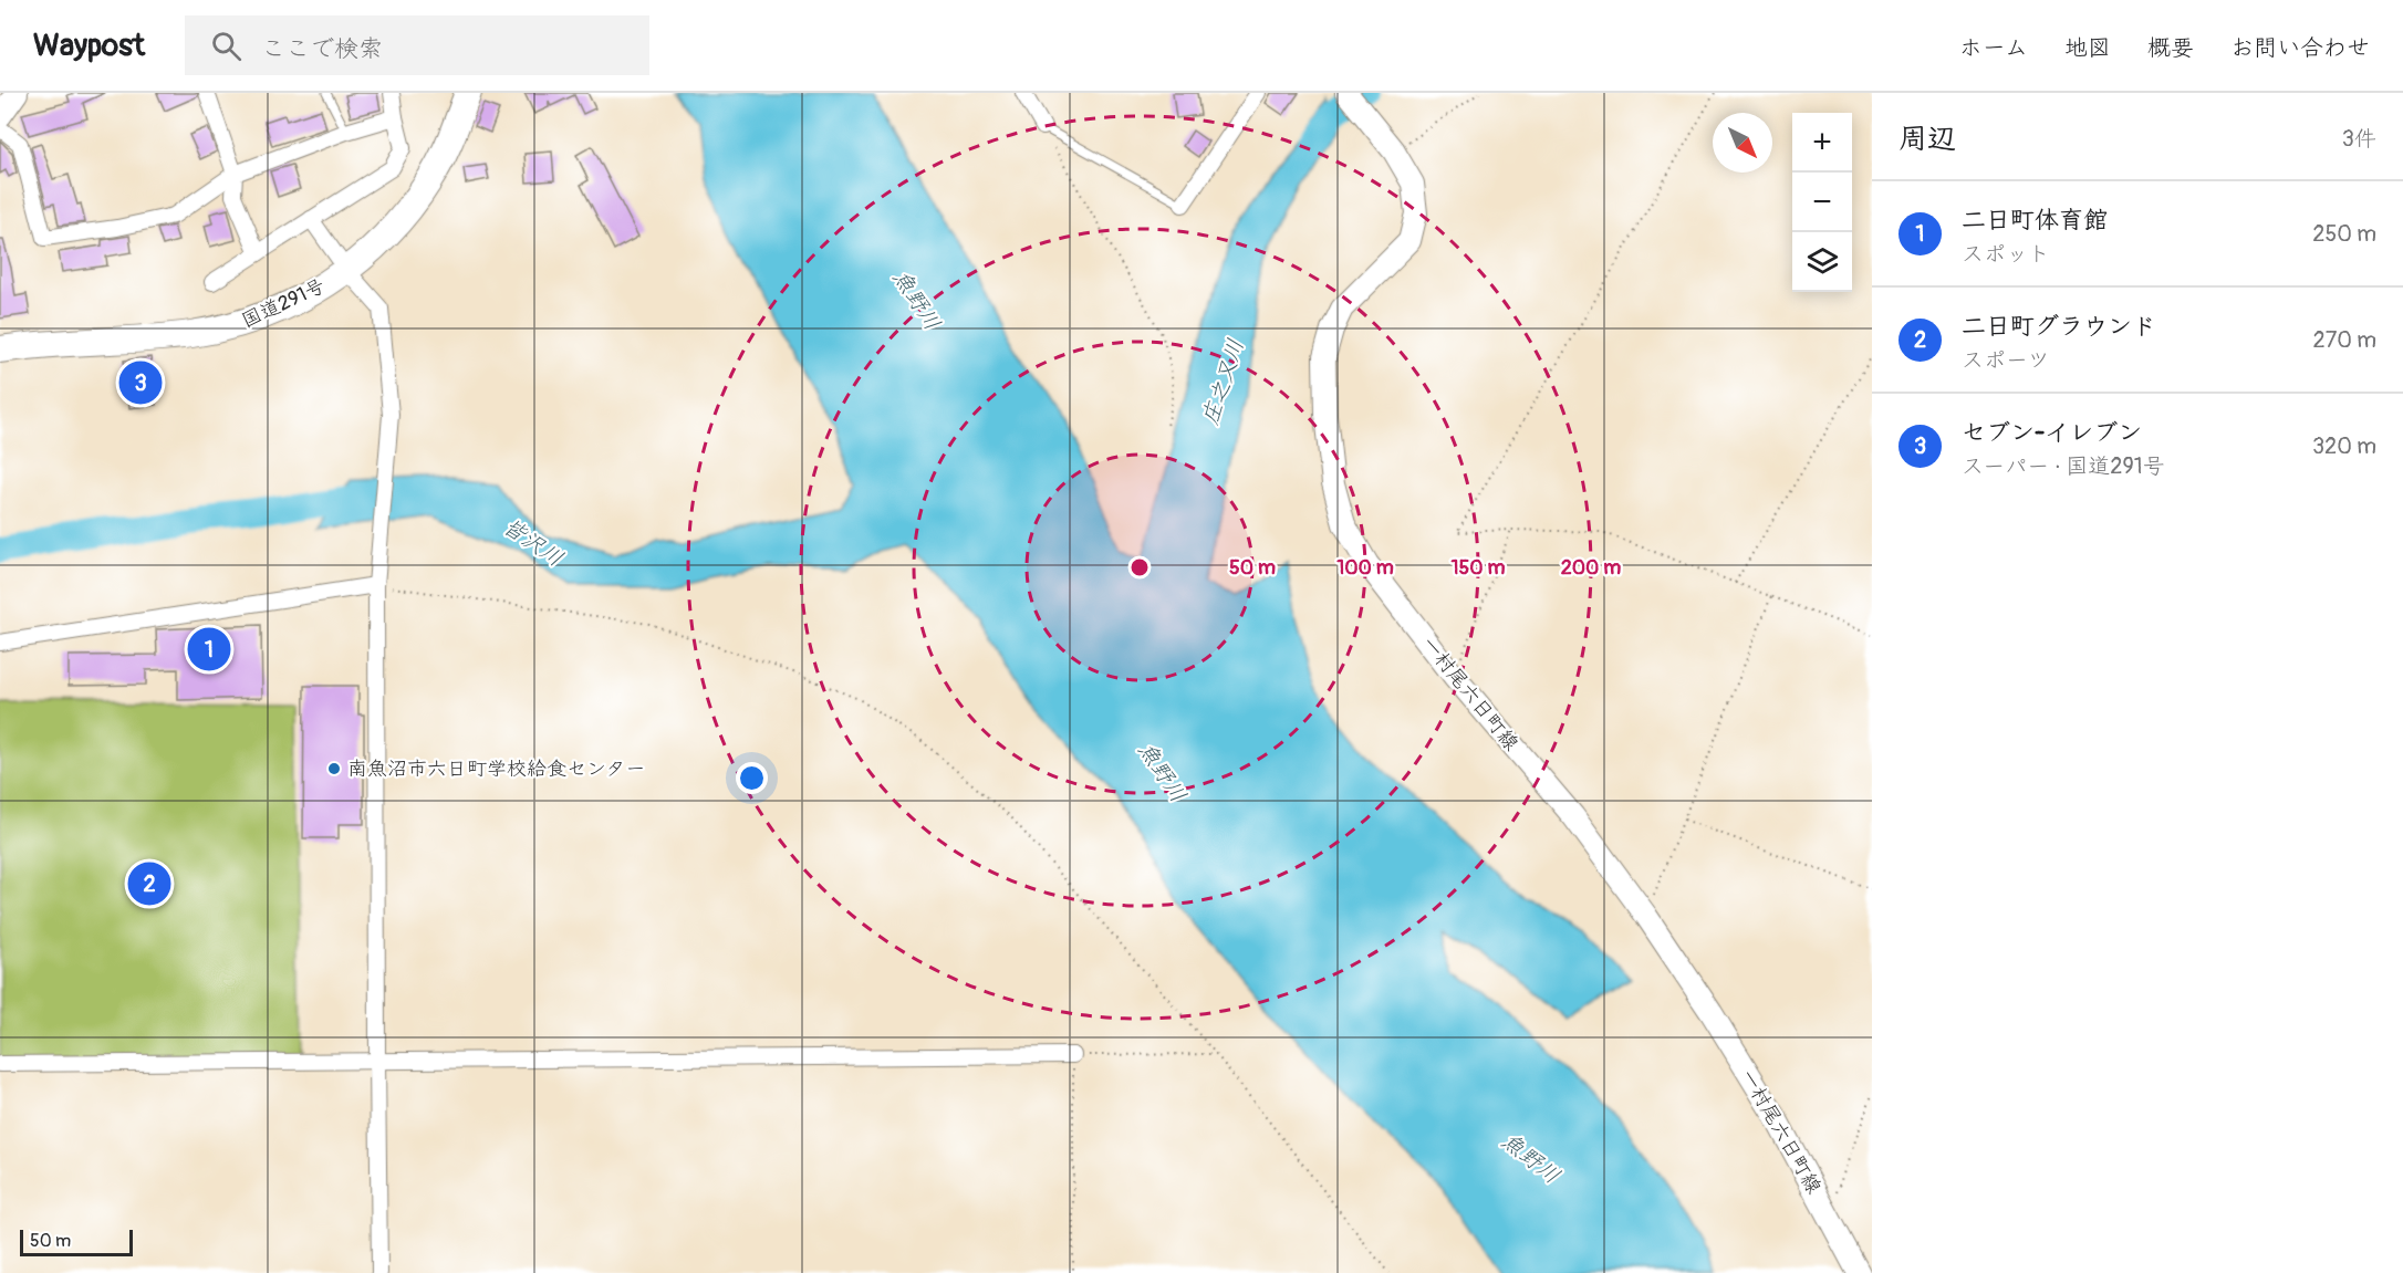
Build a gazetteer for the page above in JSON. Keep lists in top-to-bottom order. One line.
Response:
{"streets":{"highway":["国道291号"],"main road":["一村尾六日町線"]},"water":["魚野川","庄之又川","皆沢川"],"places":["南魚沼市六日町学校給食センター"],"scale_bar":"50 m","north":"bottom right","page":{"header":"Waypost","search":"ここで検索","nav":["ホーム","地図","概要","お問い合わせ"],"heading":["周辺","3件"],"map_buttons":["+","−"],"list":[{"mark":"1","name":"二日町体育館","note":"スポット","value":"250 m"},{"mark":"2","name":"二日町グラウンド","note":"スポーツ","value":"270 m"},{"mark":"3","name":"セブン-イレブン","note":"スーパー · 国道291号","value":"320 m"}],"pins":["3","1","2"],"scale":"50 m"},"rings":["50 m","100 m","150 m","200 m"]}
